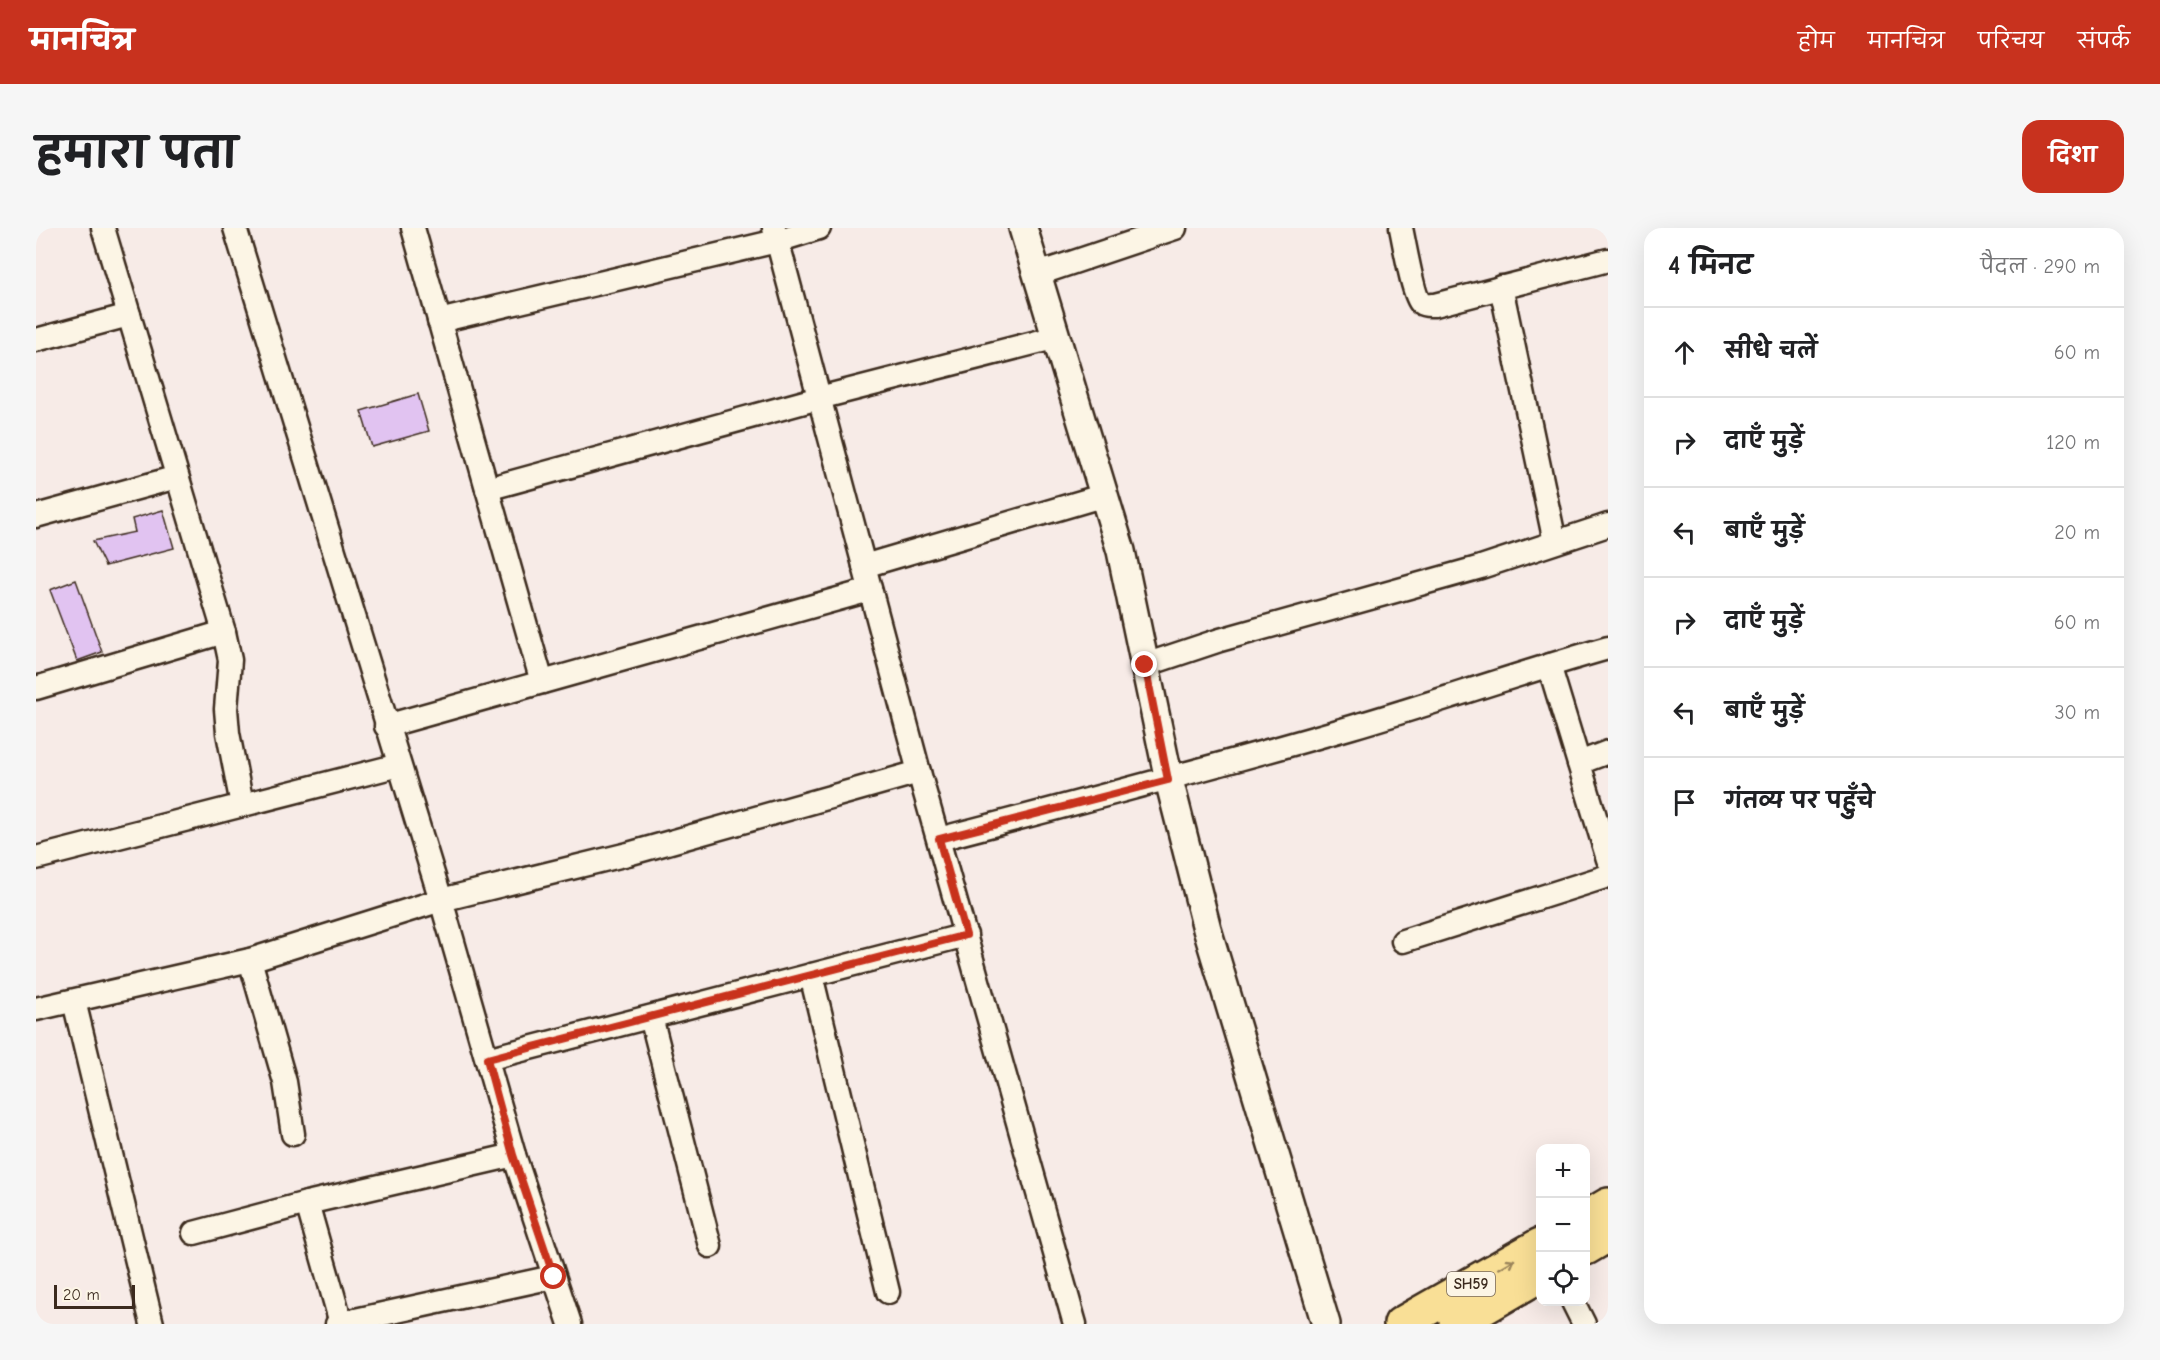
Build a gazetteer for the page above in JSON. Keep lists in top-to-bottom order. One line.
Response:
{"streets":{"main road":["SH59"]},"scale_bar":"20 m","page":{"header":"मानचित्र","nav":["होम","मानचित्र","परिचय","संपर्क"],"title":"हमारा पता","buttons":"दिशा","heading":["4 मिनट","पैदल · 290 m"],"list":[["सीधे चलें","60 m"],["दाएँ मुड़ें","120 m"],["बाएँ मुड़ें","20 m"],["दाएँ मुड़ें","60 m"],["बाएँ मुड़ें","30 m"],"गंतव्य पर पहुँचे"],"map_buttons":["+","−"],"scale":"20 m"}}
